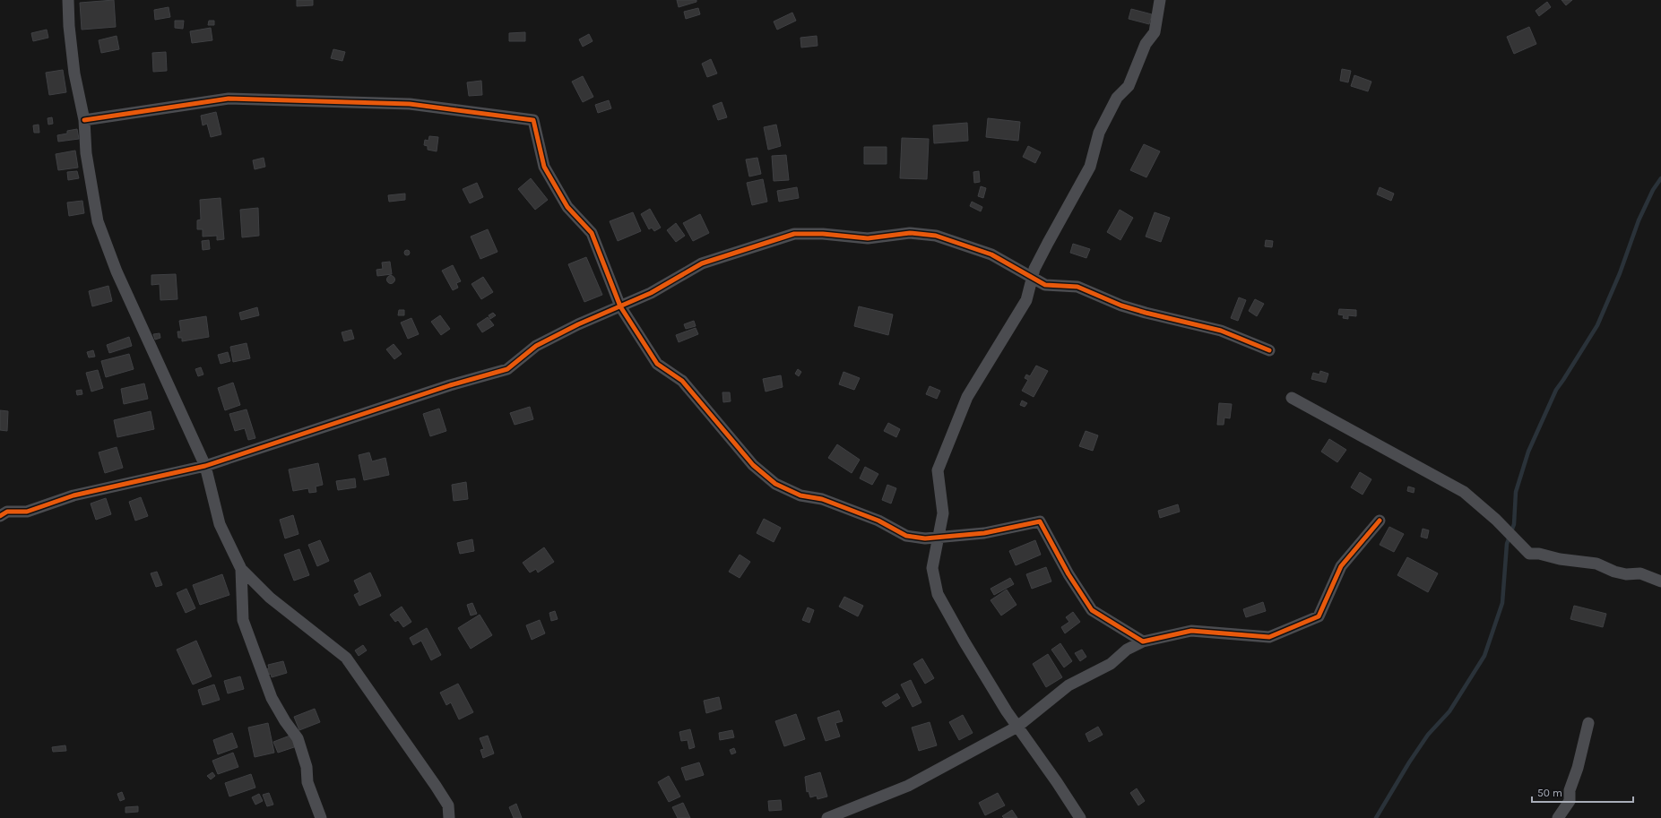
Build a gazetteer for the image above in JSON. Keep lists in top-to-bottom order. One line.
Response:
{"scale_bar":"50 m"}
